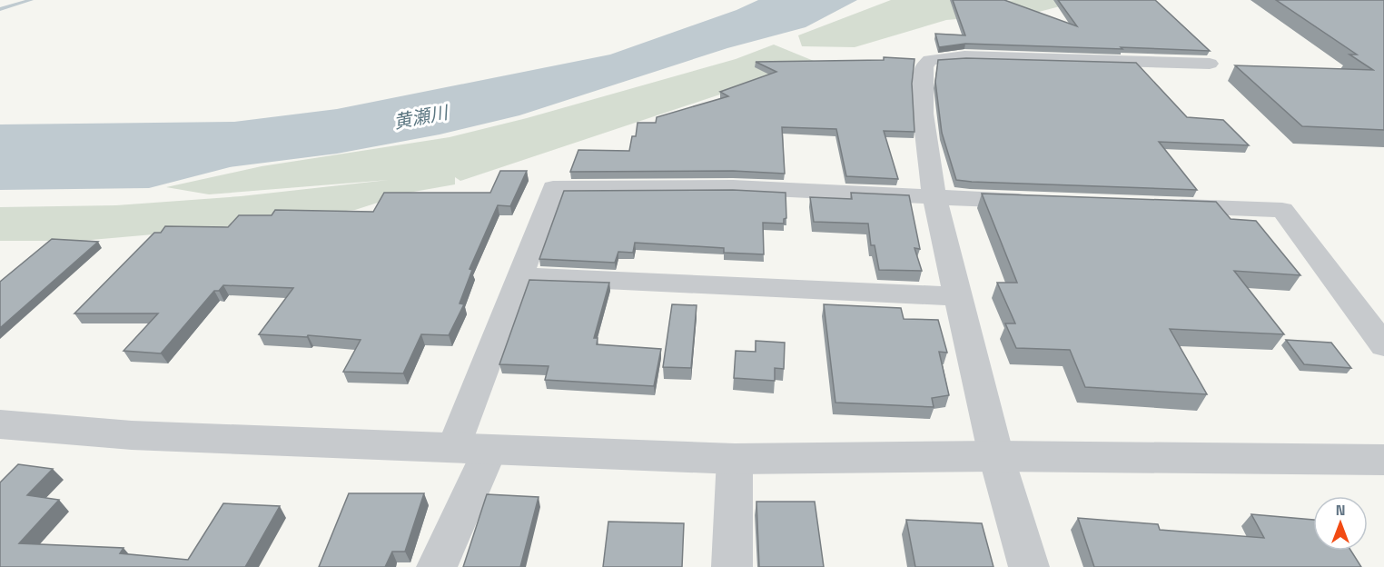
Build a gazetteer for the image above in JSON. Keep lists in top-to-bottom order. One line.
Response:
{"water":["黄瀬川"],"north":"top"}
